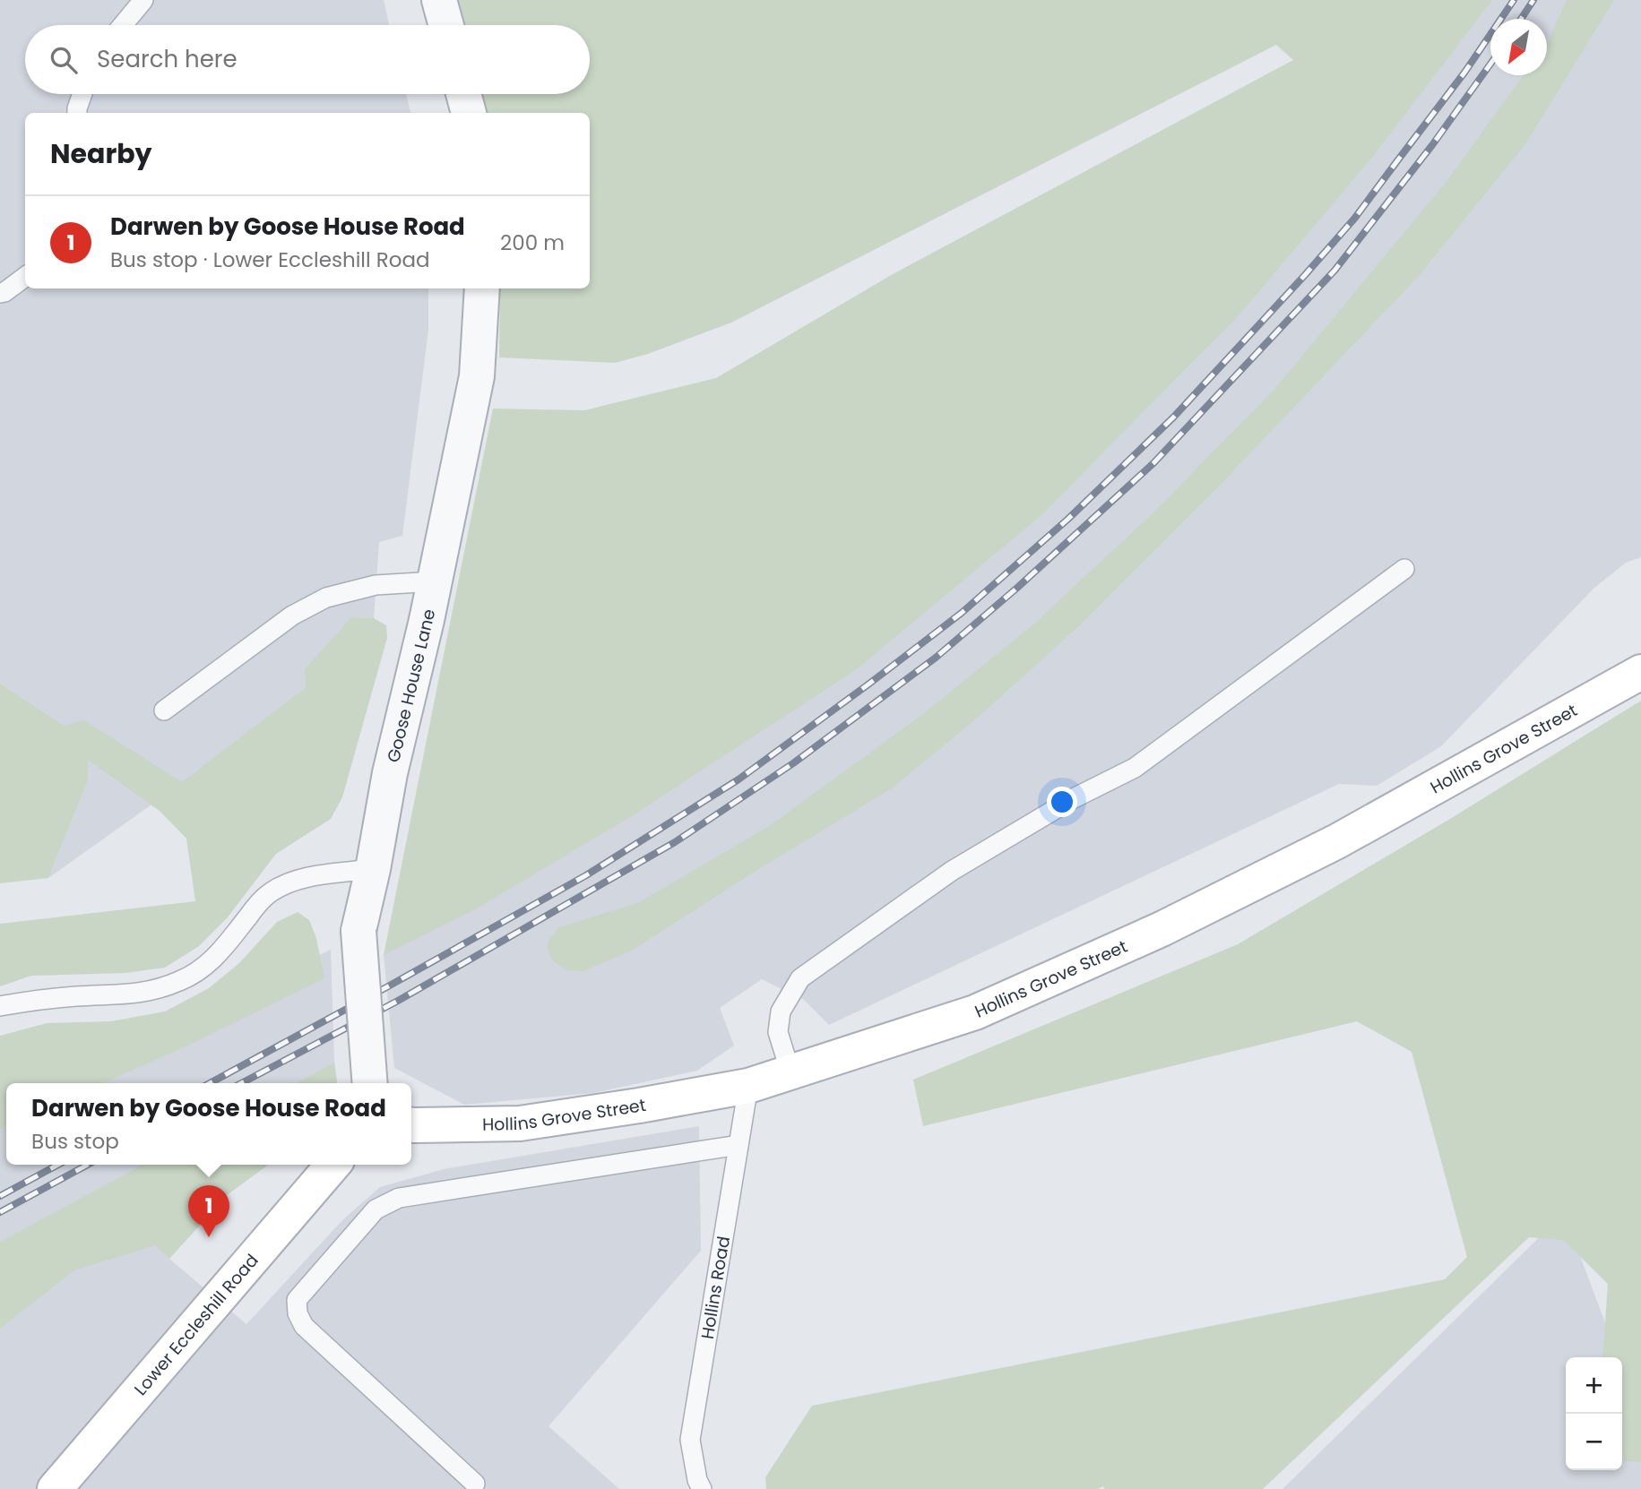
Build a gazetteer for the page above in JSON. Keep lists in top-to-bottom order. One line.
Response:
{"streets":{"street":["Goose House Lane","Hollins Grove Street","Lower Eccleshill Road"],"lane":["Hollins Road"]},"crossings":[["Hollins Grove Street","Hollins Road"]],"north":"bottom left","page":{"search":"Search here","heading":"Nearby","list":[{"mark":"1","name":"Darwen by Goose House Road","note":"Bus stop · Lower Eccleshill Road","value":"200 m"}],"popup":["Darwen by Goose House Road","Bus stop"],"pins":"1","map_buttons":["+","−"]}}
